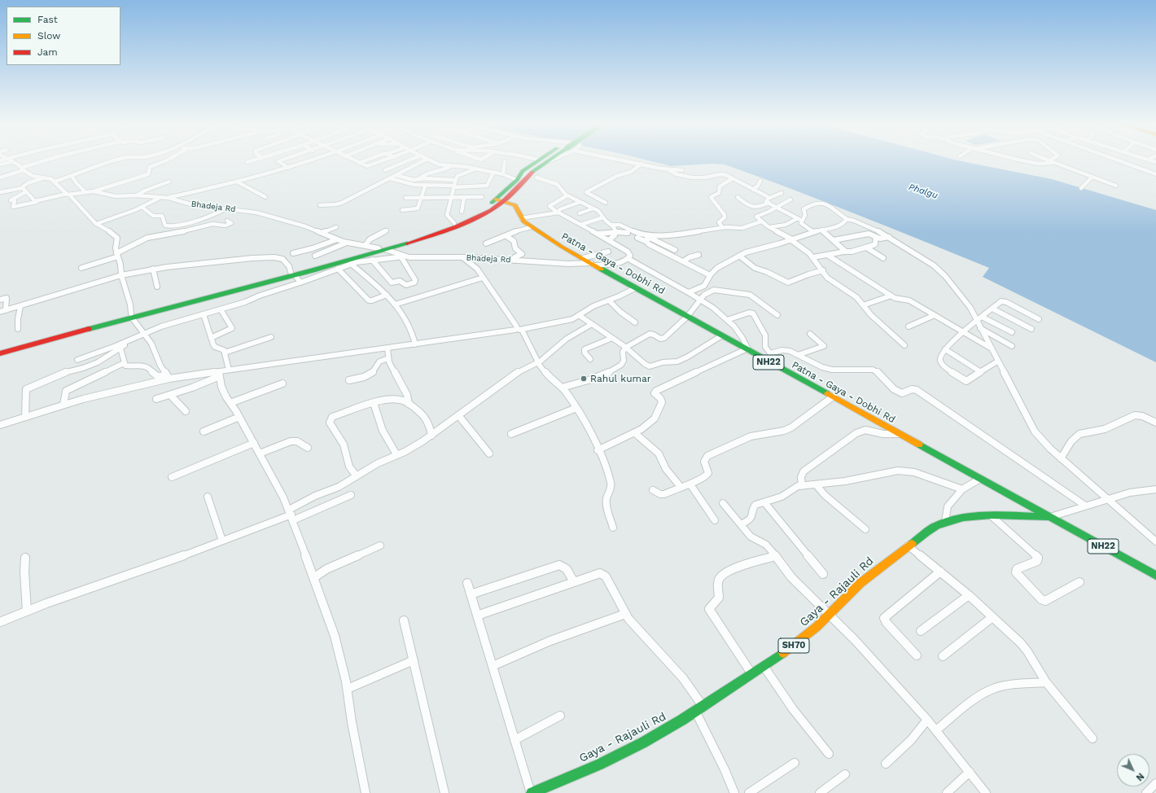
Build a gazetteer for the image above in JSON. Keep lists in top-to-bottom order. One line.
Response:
{"streets":{"main road":["Patna - Gaya - Dobhi Rd","NH22","Gaya - Rajauli Rd","SH70"],"street":["Bhadeja Rd"]},"crossings":[["Bhadeja Rd","Patna - Gaya - Dobhi Rd"],["Patna - Gaya - Dobhi Rd","Gaya - Rajauli Rd"]],"water":["Phalgu"],"places":["Rahul kumar"],"legend":["Fast","Slow","Jam"],"north":"bottom right"}
